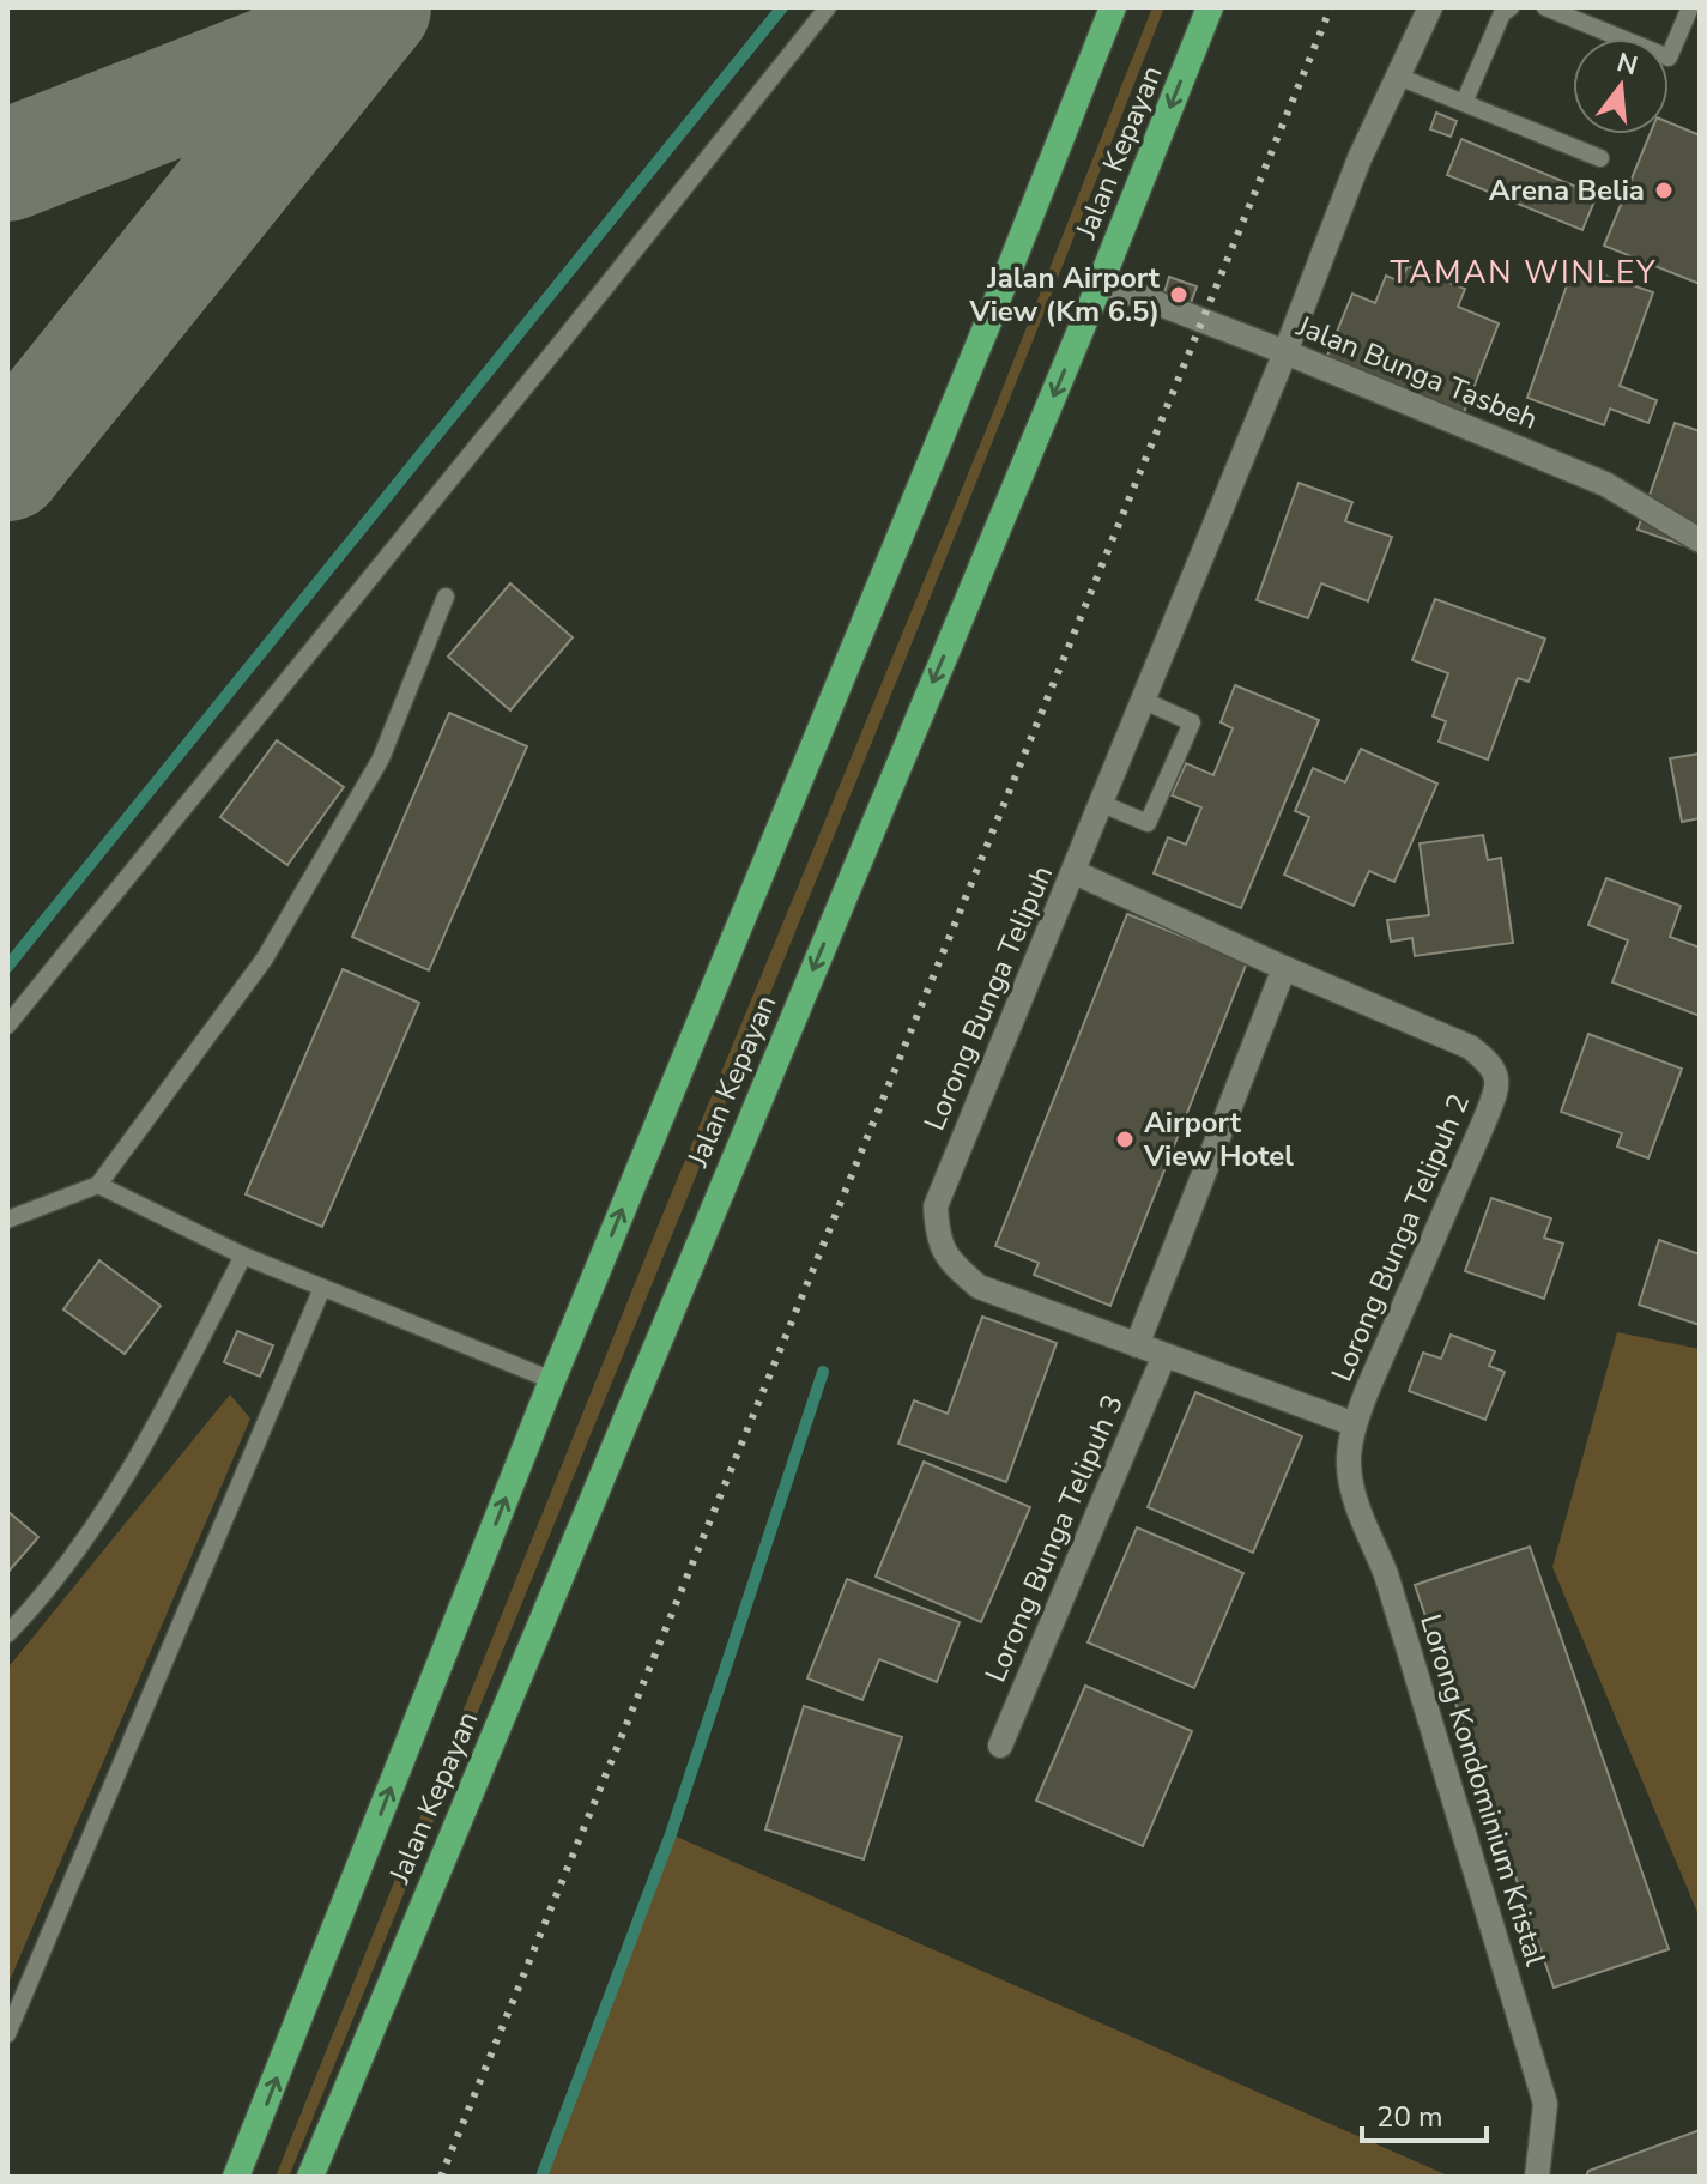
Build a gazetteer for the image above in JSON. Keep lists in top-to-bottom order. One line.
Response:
{"streets":{"highway":["Jalan Kepayan"],"street":["Jalan Bunga Tasbeh","Lorong Bunga Telipuh","Lorong Bunga Telipuh 2","Lorong Bunga Telipuh 3","Lorong Kondominium Kristal"]},"crossings":[["Jalan Kepayan","Jalan Bunga Tasbeh"],["Jalan Bunga Tasbeh","Lorong Bunga Telipuh"],["Lorong Bunga Telipuh","Lorong Bunga Telipuh 2"],["Lorong Bunga Telipuh","Lorong Bunga Telipuh 3"],["Lorong Bunga Telipuh","Lorong Kondominium Kristal"],["Lorong Bunga Telipuh 2","Lorong Kondominium Kristal"]],"districts":["TAMAN WINLEY"],"places":["Arena Belia","Jalan Airport View (Km 6.5)","Airport View Hotel"],"scale_bar":"20 m","north":"top"}
